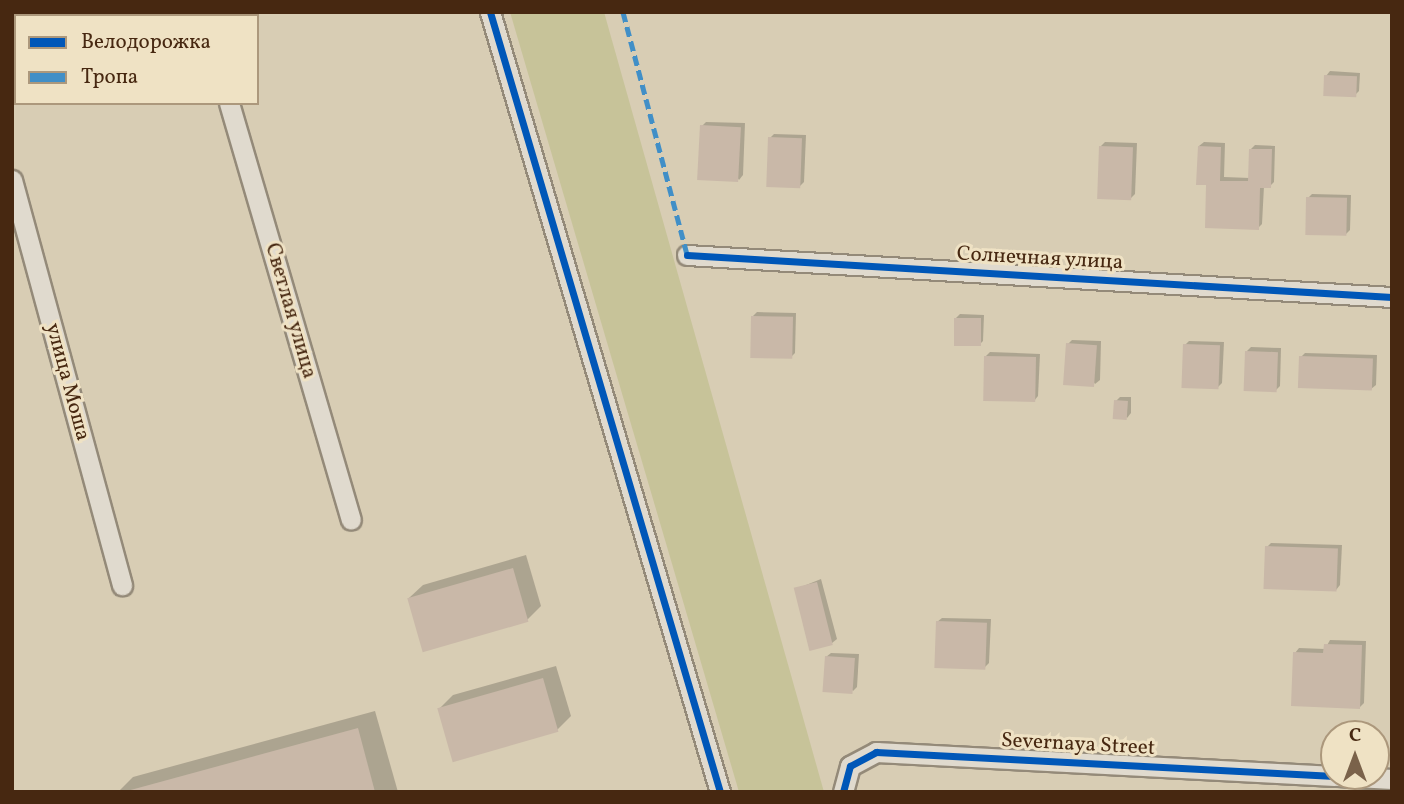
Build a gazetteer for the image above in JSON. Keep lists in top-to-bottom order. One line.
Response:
{"streets":{"street":["Солнечная улица","Светлая улица","улица Моша","Severnaya Street"]},"legend":["Велодорожка","Тропа"],"north":"top"}
